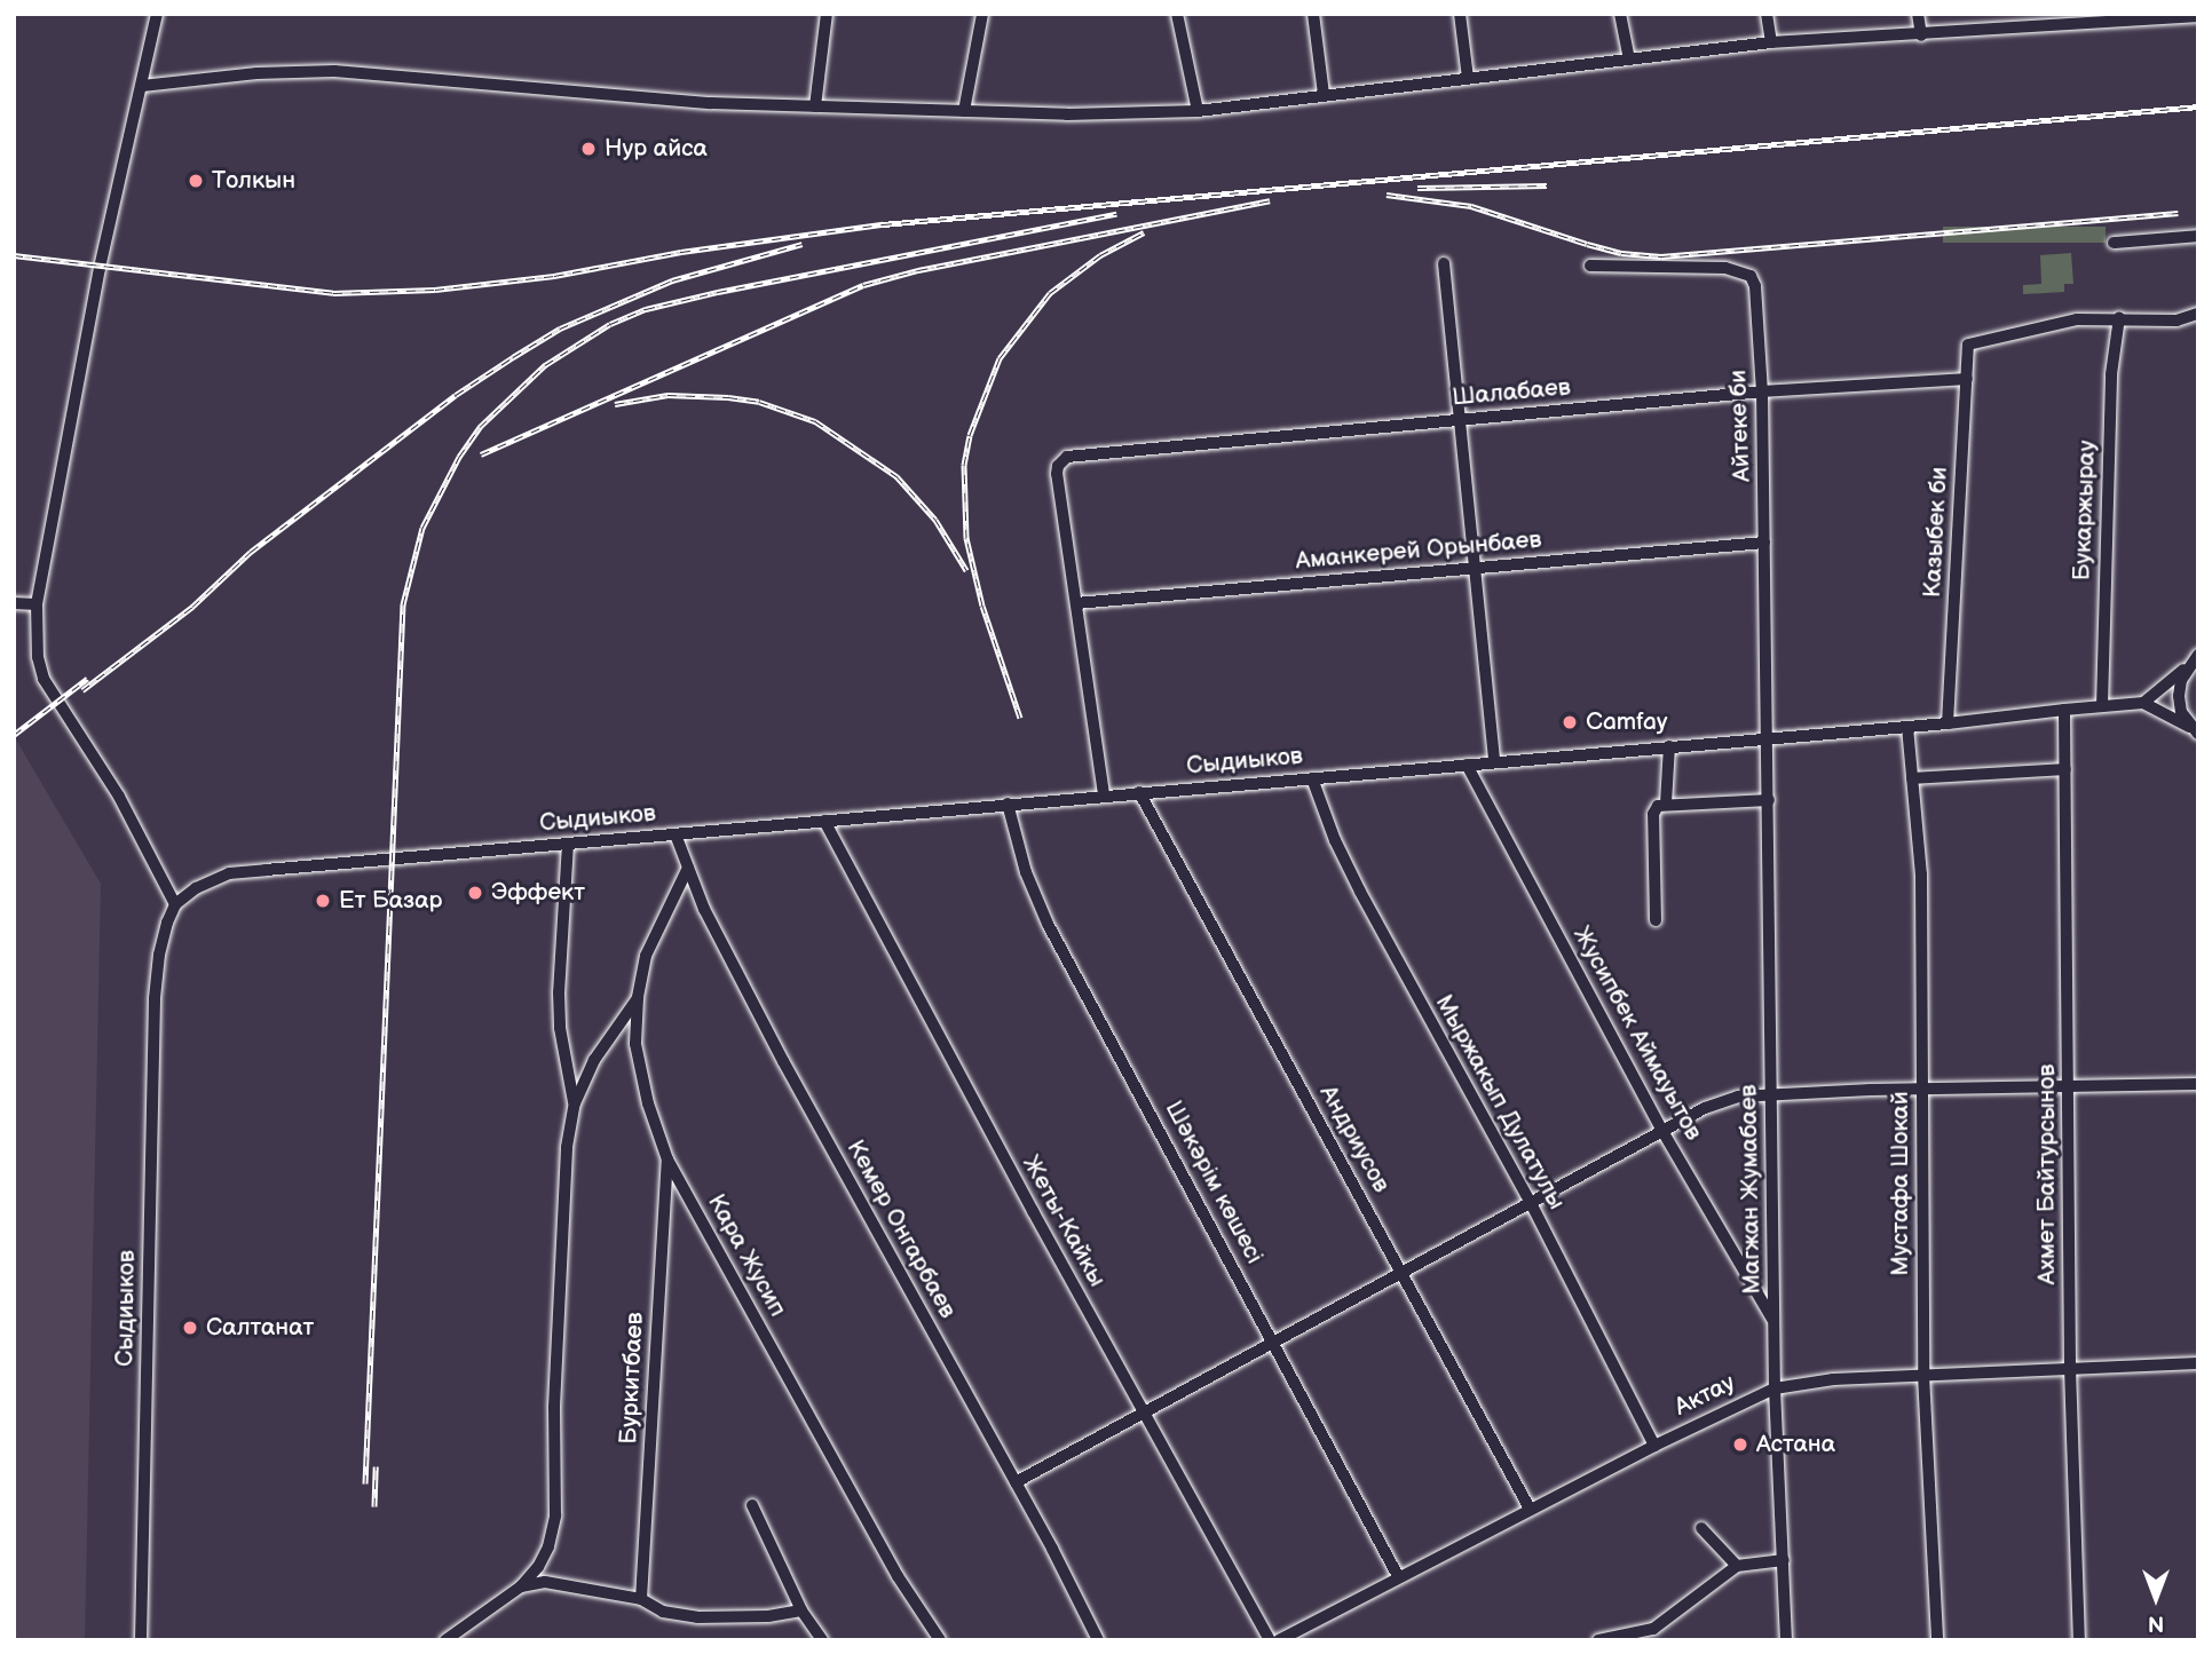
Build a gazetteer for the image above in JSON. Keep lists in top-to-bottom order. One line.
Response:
{"streets":{"street":["Шалабаев","Айтеке би","Букаржырау","Казыбек би","Аманкерей Орынбаев","Сыдиыков","Жусипбек Аймауытов","Мыржакып Дулатулы","Андриусов","Ахмет Байтурсынов","Шәкәрім көшесі","Мустафа Шокай","Магжан Жумабаев","Жеты-Кайкы","Кемер Онгарбаев","Кара Жусип","Буркитбаев","Актау"]},"crossings":[["Шалабаев","Айтеке би"],["Шалабаев","Казыбек би"],["Шалабаев","Аманкерей Орынбаев"],["Айтеке би","Аманкерей Орынбаев"],["Айтеке би","Сыдиыков"],["Айтеке би","Магжан Жумабаев"],["Букаржырау","Казыбек би"],["Букаржырау","Сыдиыков"],["Казыбек би","Сыдиыков"],["Сыдиыков","Жусипбек Аймауытов"],["Сыдиыков","Мыржакып Дулатулы"],["Сыдиыков","Андриусов"],["Сыдиыков","Ахмет Байтурсынов"],["Сыдиыков","Шәкәрім көшесі"],["Сыдиыков","Мустафа Шокай"],["Сыдиыков","Магжан Жумабаев"],["Сыдиыков","Жеты-Кайкы"],["Сыдиыков","Кемер Онгарбаев"],["Жусипбек Аймауытов","Магжан Жумабаев"],["Мыржакып Дулатулы","Актау"],["Андриусов","Актау"],["Ахмет Байтурсынов","Актау"],["Шәкәрім көшесі","Актау"],["Мустафа Шокай","Актау"],["Магжан Жумабаев","Актау"],["Кемер Онгарбаев","Кара Жусип"],["Кара Жусип","Буркитбаев"]],"places":["Нур айса","Толкын","Camfay","Эффект","Ет Базар","Салтанат","Астана"],"north":"bottom"}
